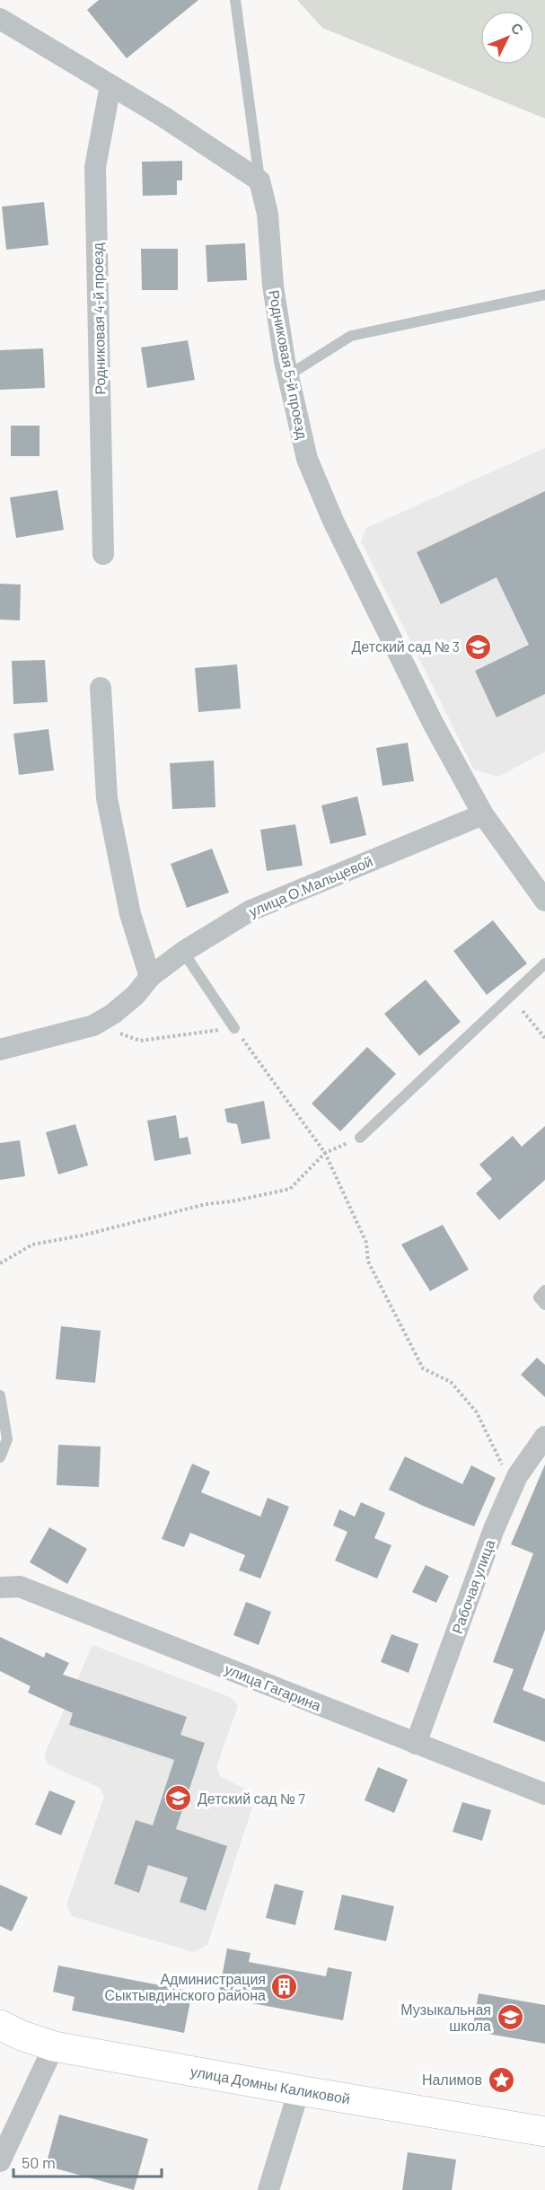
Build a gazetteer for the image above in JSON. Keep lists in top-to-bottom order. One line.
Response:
{"streets":{"main road":["улица Домны Каликовой"],"street":["Родниковая 4-й проезд","Родниковая 5-й проезд","улица О.Мальцевой","Рабочая улица","улица Гагарина"]},"crossings":[["Родниковая 5-й проезд","улица О.Мальцевой"],["Рабочая улица","улица Гагарина"]],"places":{"school or university":["Детский сад № 3","Детский сад № 7","Музыкальная школа"],"building":["Администрация Сыктывдинского района"],"place":["Налимов"]},"scale_bar":"50 m","north":"top right"}
